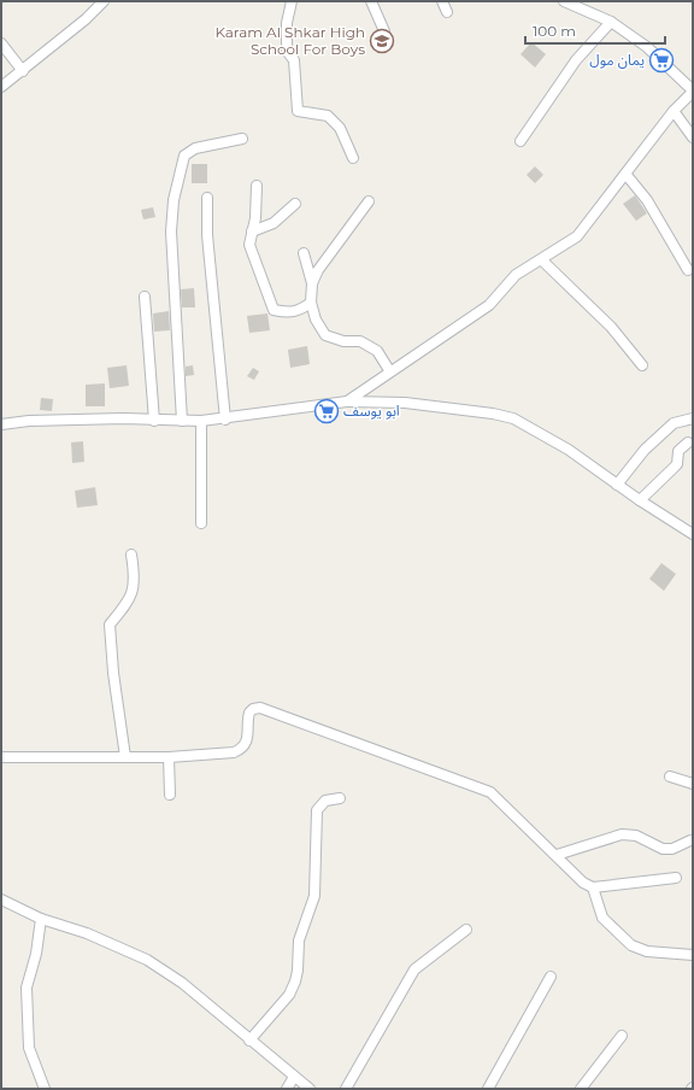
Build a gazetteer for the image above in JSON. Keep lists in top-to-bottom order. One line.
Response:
{"places":{"school or university":["Karam Al Shkar High School For Boys"],"supermarket":["يمان مول","ابو يوسف"]},"scale_bar":"100 m"}
